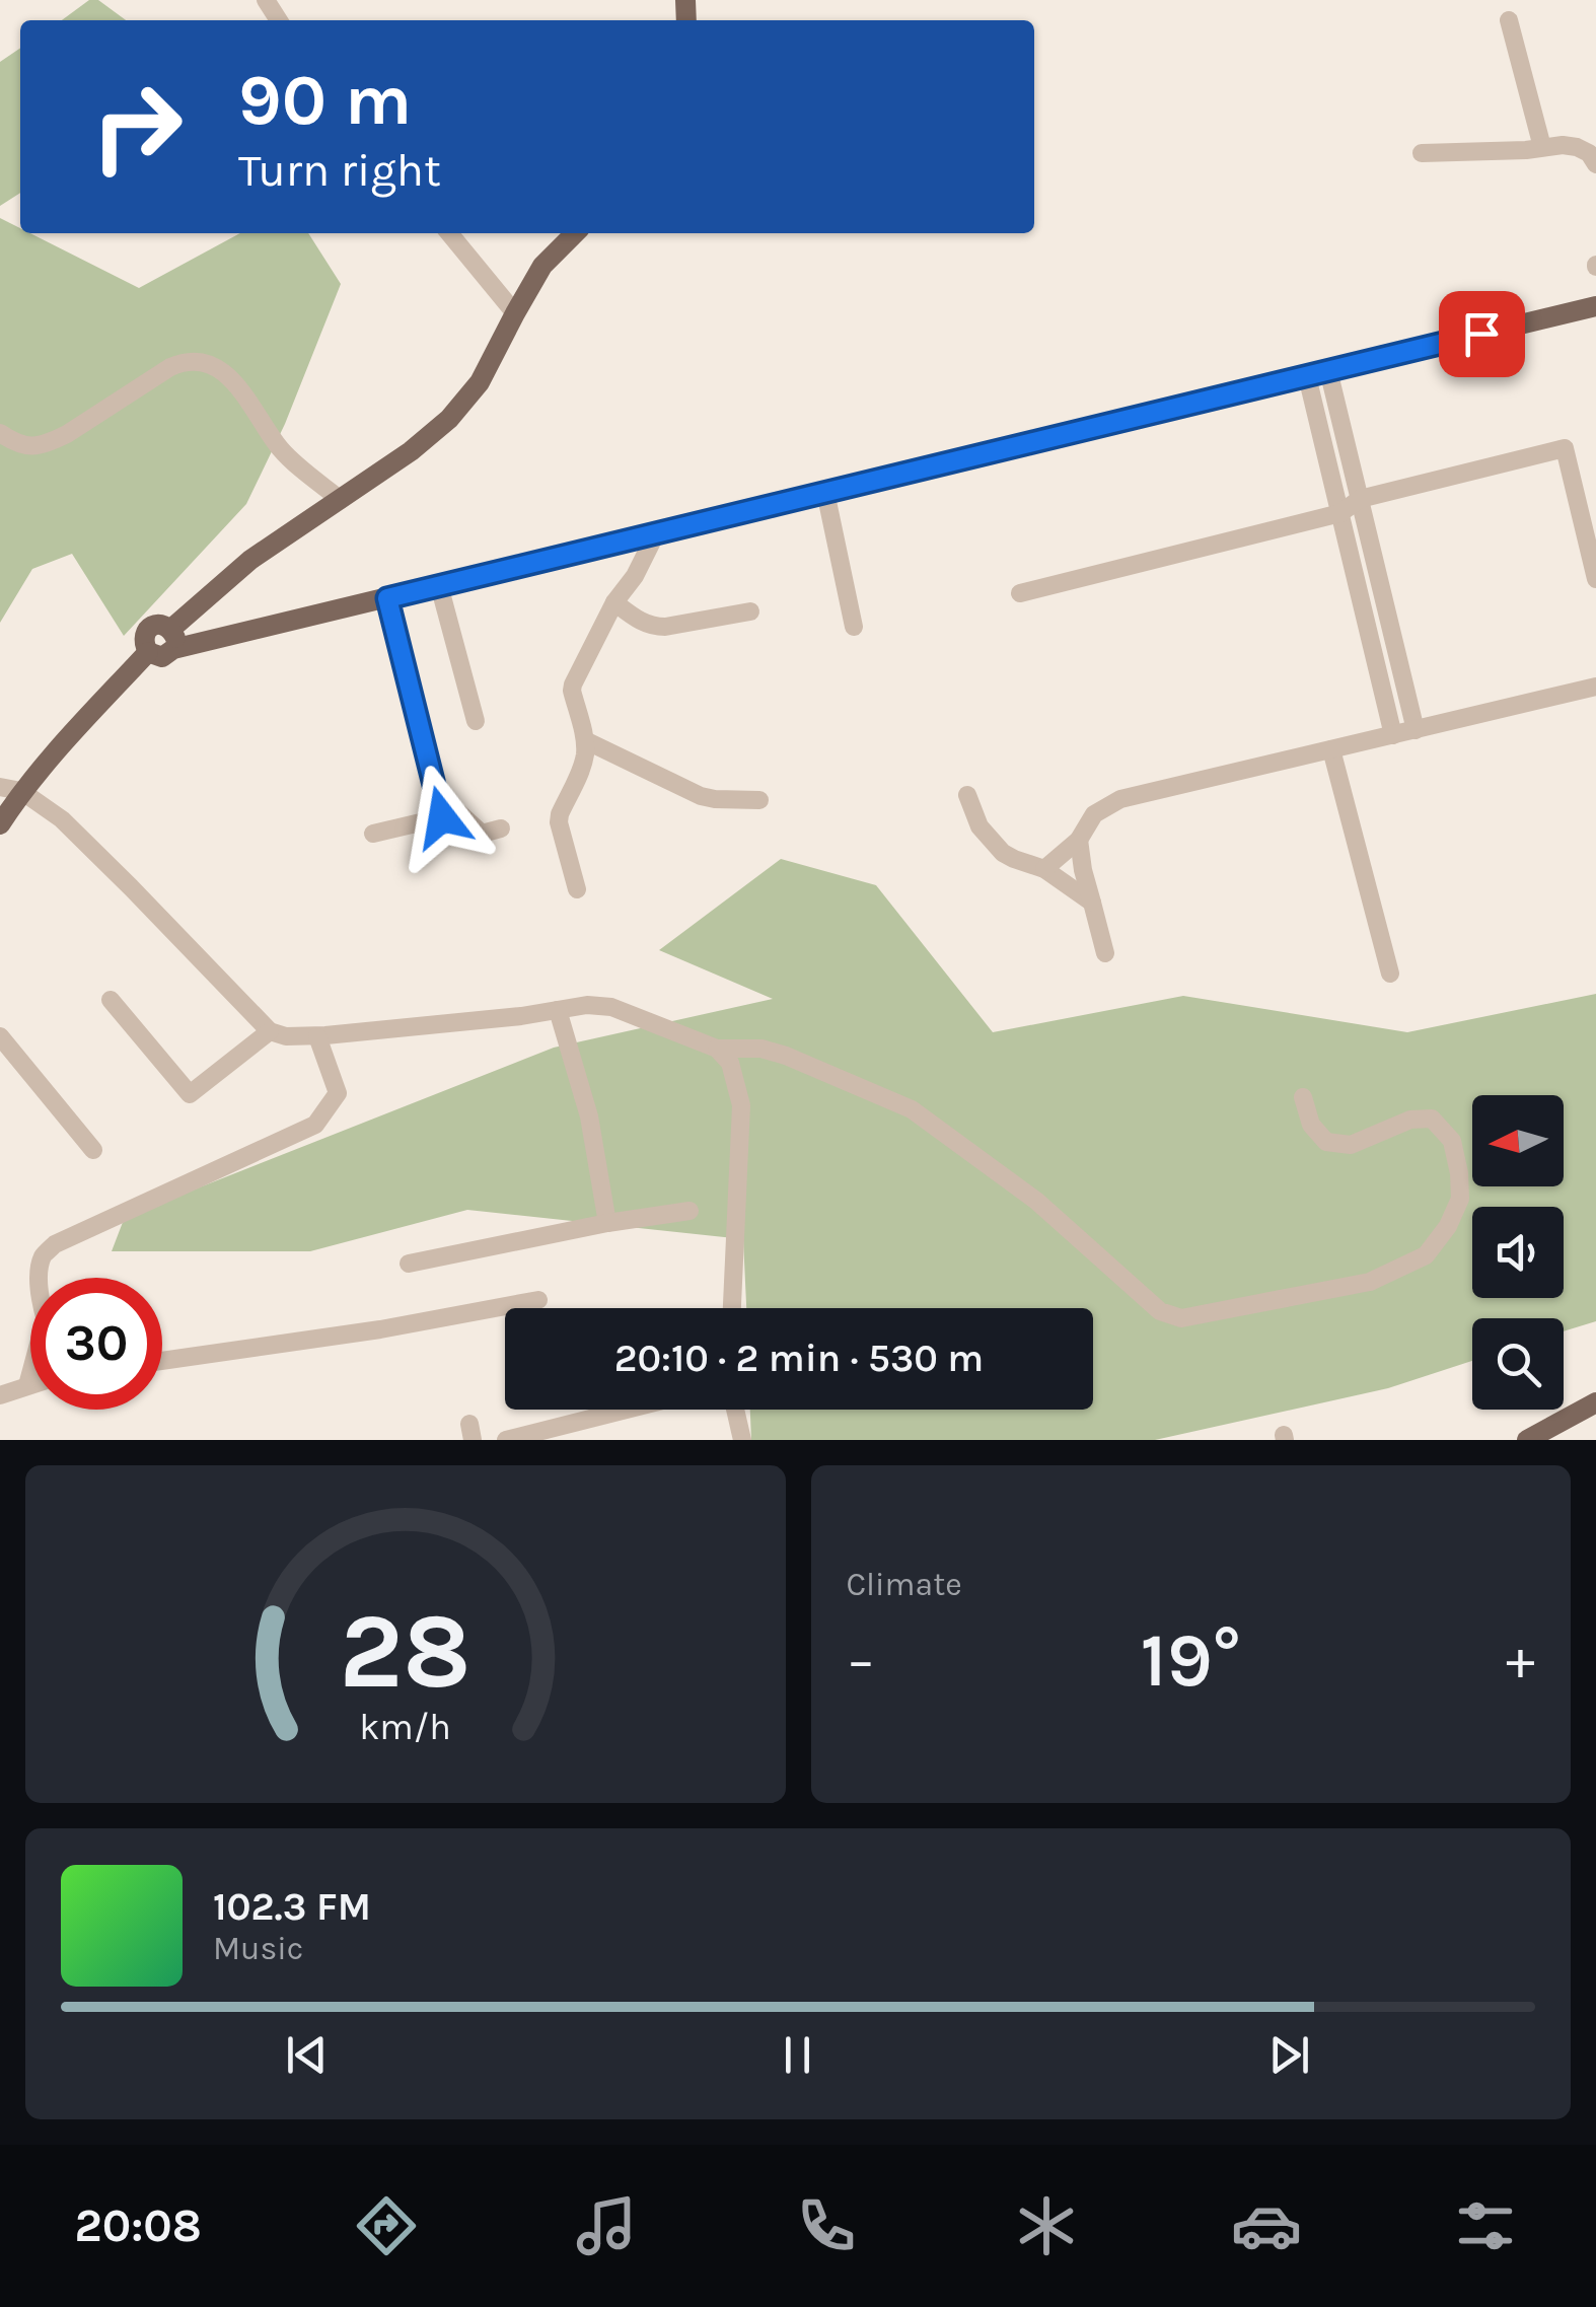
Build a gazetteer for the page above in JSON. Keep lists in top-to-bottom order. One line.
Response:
{"north":"left","page":{"turn":["90 m","Turn right"],"limit":"30","trip":"20:10 · 2 min · 530 m","tile":"Climate","heat":["−","19°","+"],"song":["102.3 FM","Music"],"tabs":"20:08","gauge":["28","km/h"]}}
